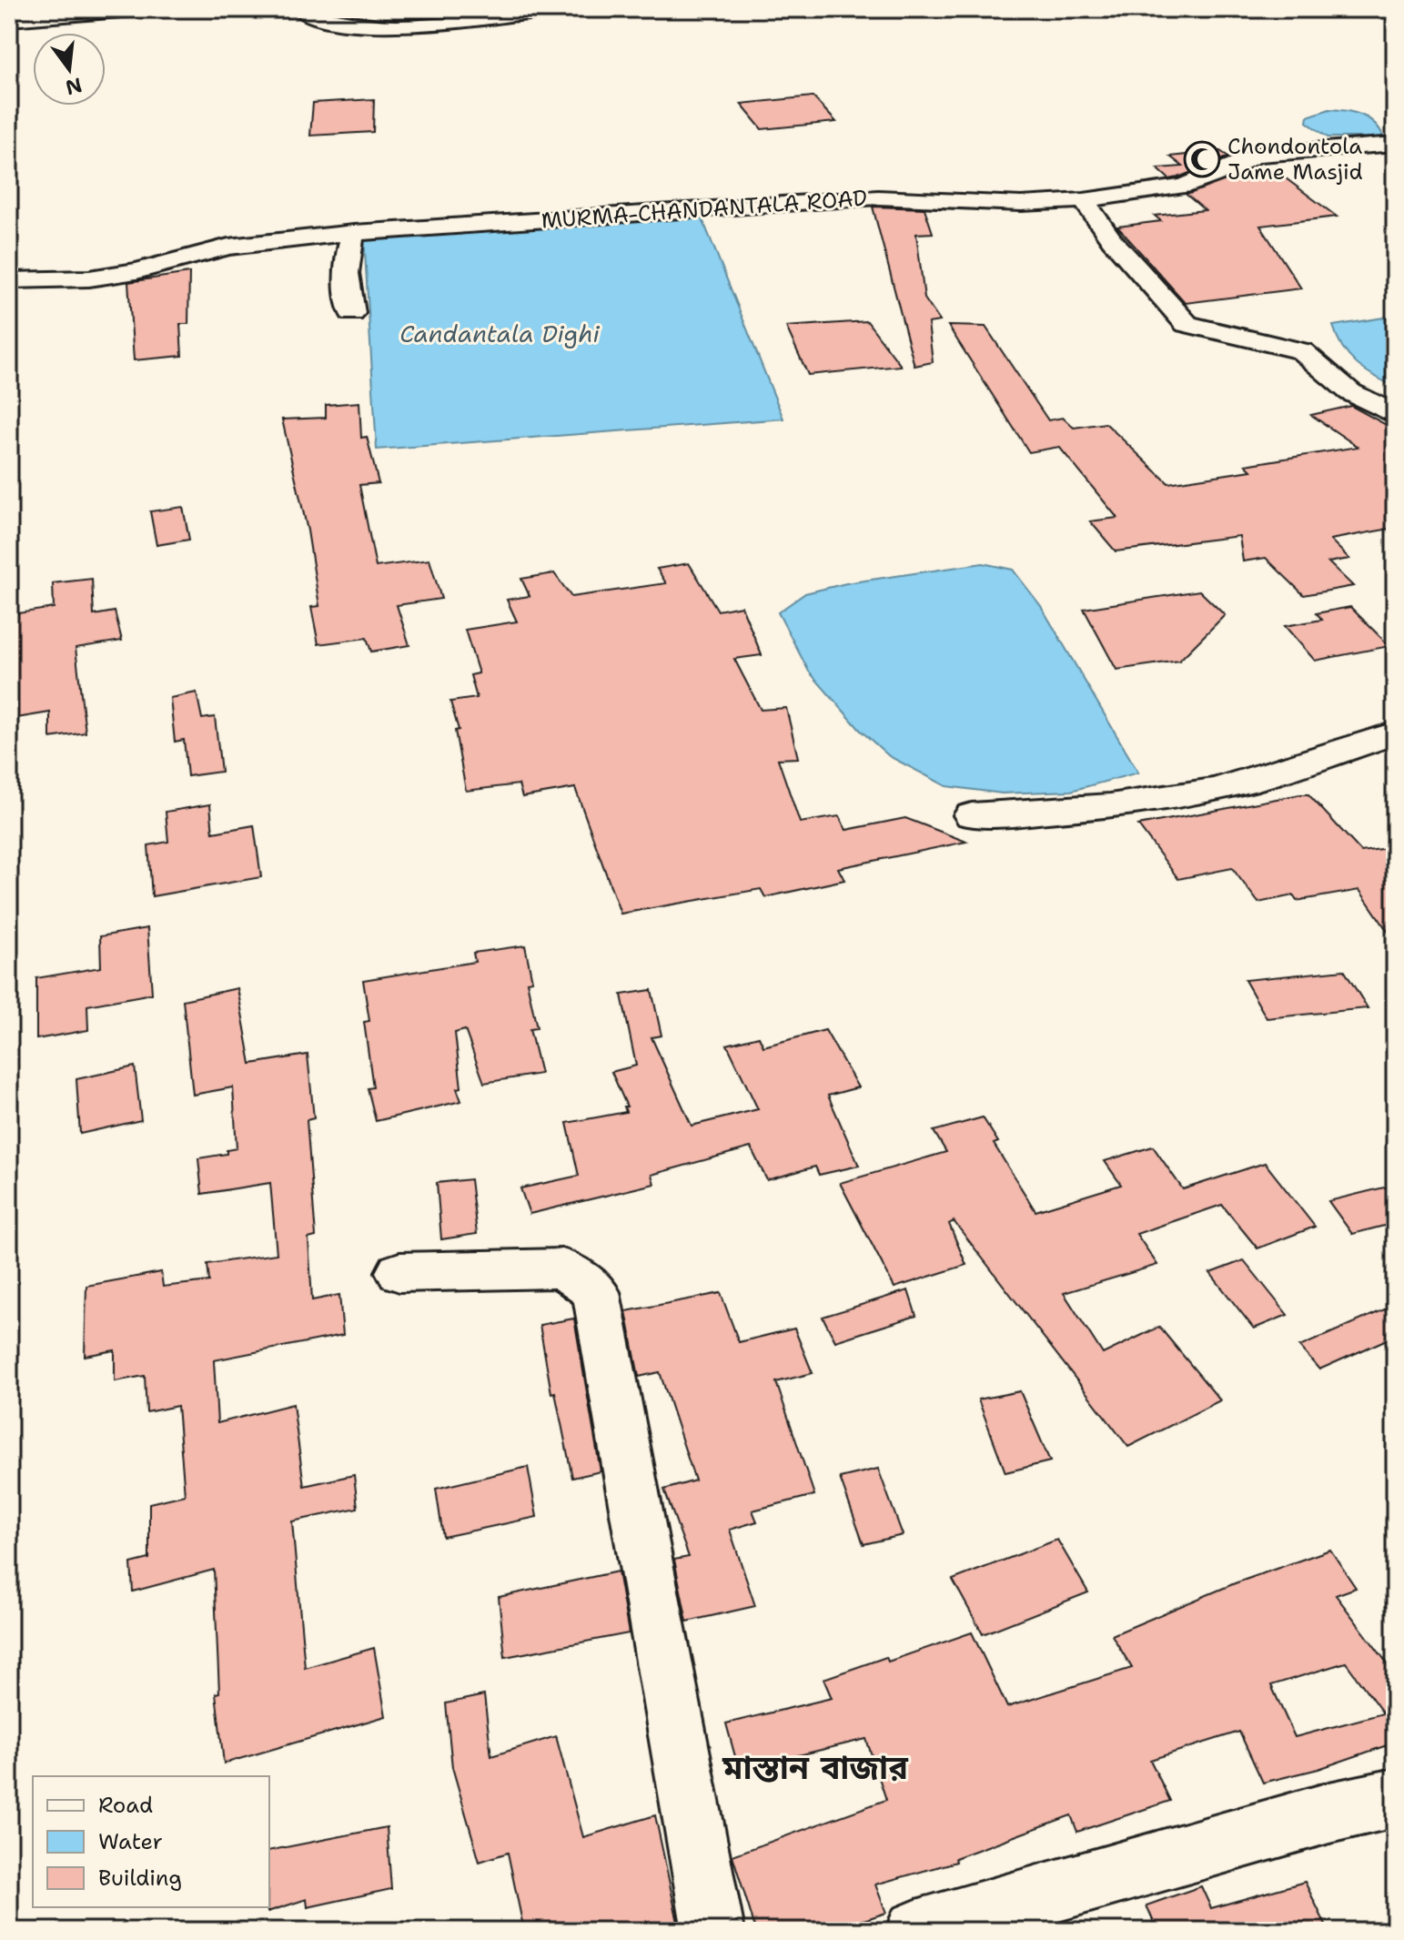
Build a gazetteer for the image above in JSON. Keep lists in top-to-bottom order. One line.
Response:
{"streets":{"street":["MURMA-CHANDANTALA ROAD"]},"districts":["মাস্তান বাজার"],"water":["Candantala Dighi"],"places":{"mosque":["Chondontola Jame Masjid"]},"legend":["Road","Water","Building"],"north":"bottom"}
